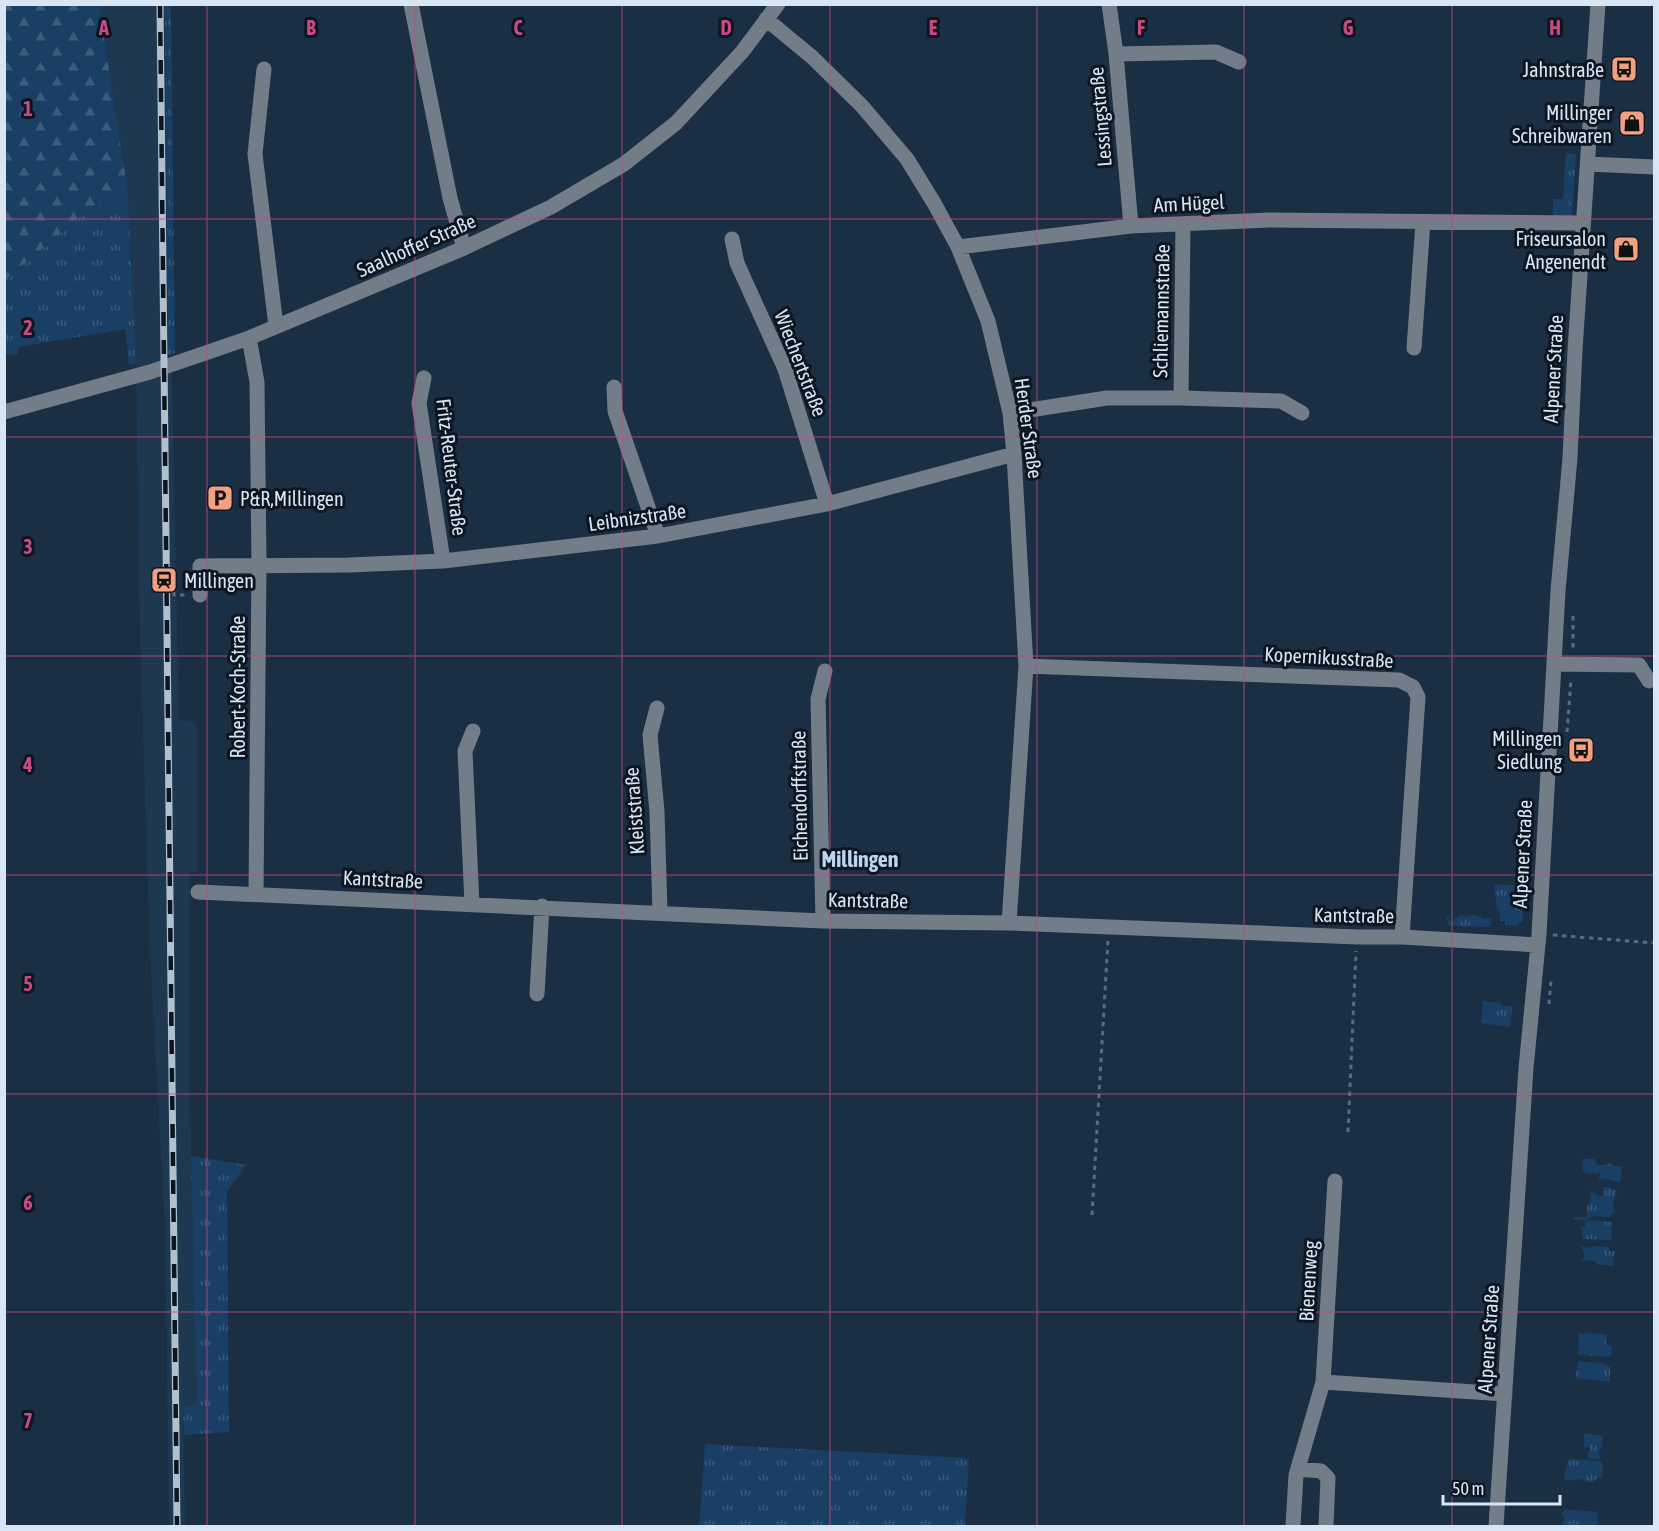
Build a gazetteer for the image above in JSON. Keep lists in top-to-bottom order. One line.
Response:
{"streets":{"street":["Lessingstraße","Am Hügel","Saalhoffer Straße","Schliemannstraße","Wiechertstraße","Alpener Straße","Herder Straße","Fritz-Reuter-Straße","Leibnizstraße","Kopernikusstraße","Robert-Koch-Straße","Eichendorffstraße","Kleiststraße","Kantstraße","Bienenweg"]},"crossings":[["Lessingstraße","Am Hügel"],["Am Hügel","Schliemannstraße"],["Am Hügel","Alpener Straße"],["Am Hügel","Herder Straße"],["Saalhoffer Straße","Herder Straße"],["Saalhoffer Straße","Robert-Koch-Straße"],["Schliemannstraße","Herder Straße"],["Wiechertstraße","Leibnizstraße"],["Alpener Straße","Kantstraße"],["Herder Straße","Leibnizstraße"],["Herder Straße","Kopernikusstraße"],["Herder Straße","Kantstraße"],["Fritz-Reuter-Straße","Leibnizstraße"],["Leibnizstraße","Robert-Koch-Straße"],["Kopernikusstraße","Kantstraße"],["Robert-Koch-Straße","Kantstraße"],["Eichendorffstraße","Kantstraße"],["Kleiststraße","Kantstraße"]],"districts":["Millingen"],"places":{"bus stop":["Jahnstraße","Millingen Siedlung"],"shop":["Millinger Schreibwaren","Friseursalon Angenendt"],"parking":["P&R,Millingen"],"station":["Millingen"]},"scale_bar":"50 m","grid":{"columns":["A","B","C","D","E","F","G","H"],"rows":["1","2","3","4","5","6","7"]}}
